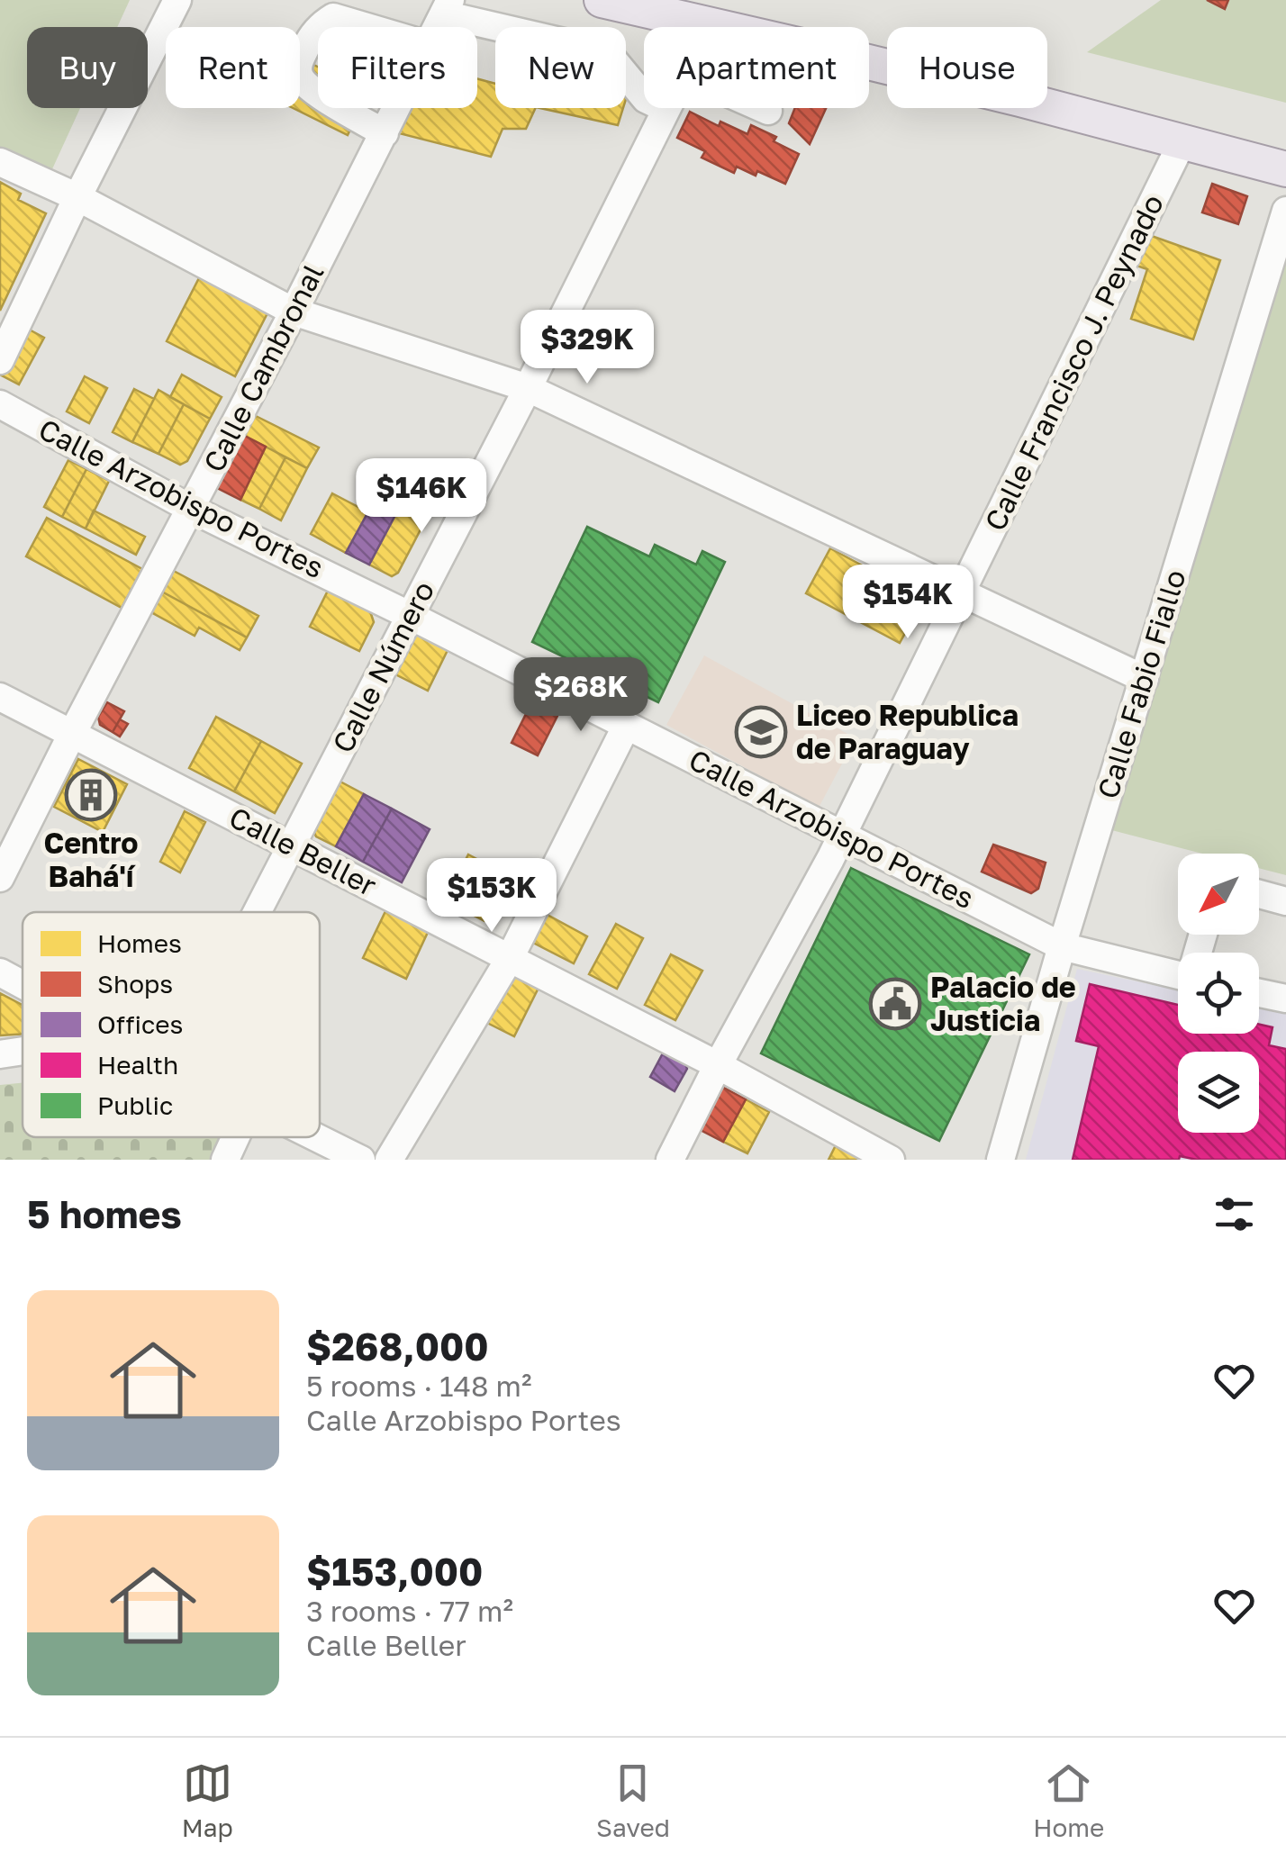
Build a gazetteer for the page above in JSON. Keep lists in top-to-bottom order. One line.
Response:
{"streets":{"street":["Calle Francisco J. Peynado","Calle Cambronal","Calle Arzobispo Portes","Calle Número","Calle Fabio Fiallo","Calle Beller"]},"crossings":[["Calle Francisco J. Peynado","Calle Arzobispo Portes"],["Calle Francisco J. Peynado","Calle Beller"],["Calle Cambronal","Calle Arzobispo Portes"],["Calle Cambronal","Calle Beller"],["Calle Arzobispo Portes","Calle Número"],["Calle Arzobispo Portes","Calle Fabio Fiallo"],["Calle Número","Calle Beller"]],"places":{"school or university":["Liceo Republica de Paraguay"],"building":["Centro Bahá'í"],"public building":["Palacio de Justicia"]},"legend":["Homes","Shops","Offices","Health","Public"],"north":"bottom left","page":{"chip":["Buy","Rent","Filters","New","Apartment","House"],"price":["$329K","$146K","$154K","$268K","$153K"],"heading":"5 homes","list":[{"name":"$268,000","note":"5 rooms · 148 m² · Calle Arzobispo Portes"},{"name":"$153,000","note":"3 rooms · 77 m² · Calle Beller"}],"tabs":["Map","Saved","Home"]}}
